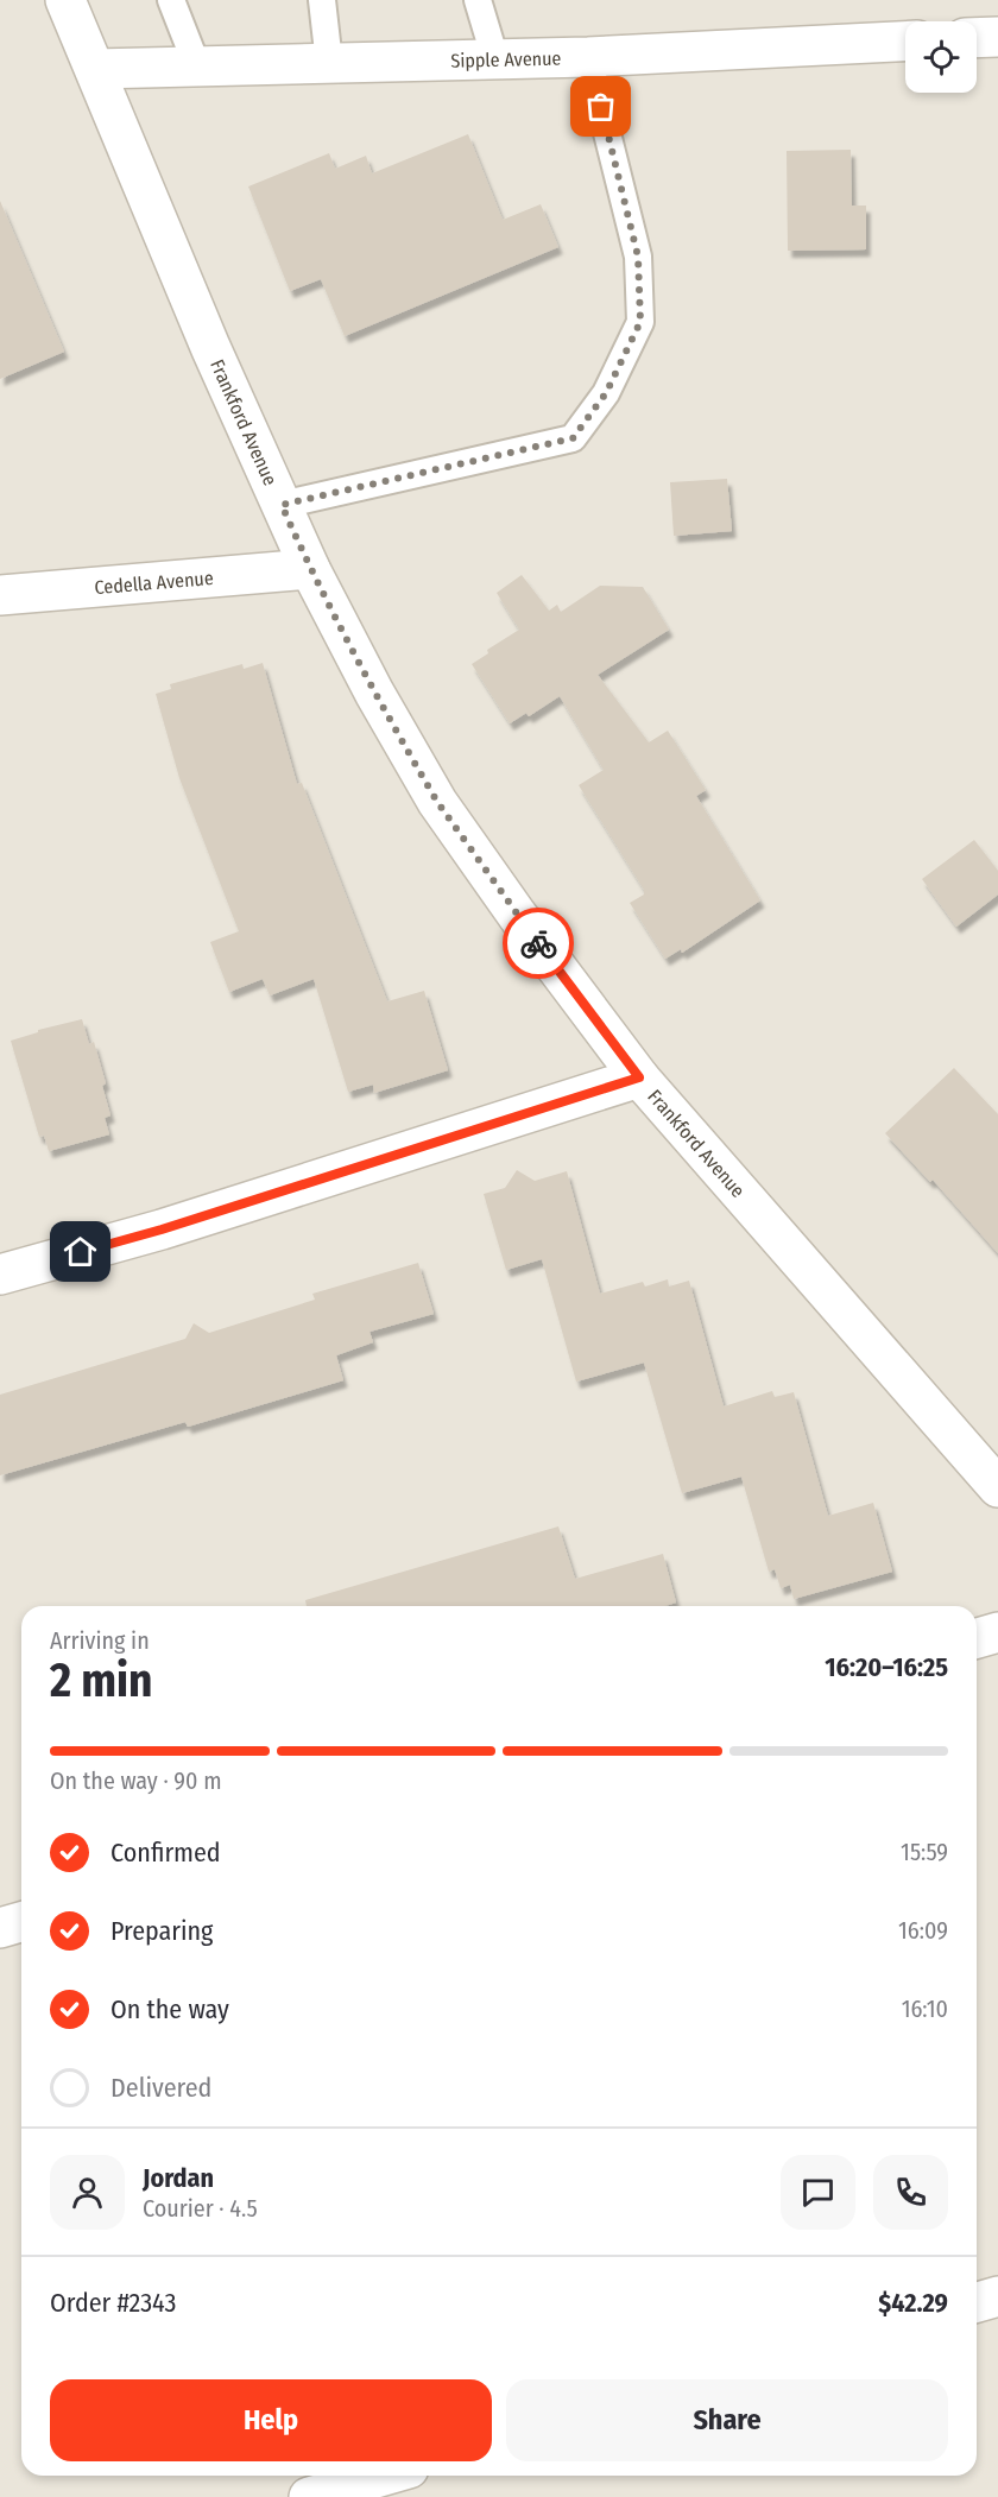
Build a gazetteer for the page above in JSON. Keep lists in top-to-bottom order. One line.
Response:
{"streets":{"street":["Sipple Avenue","Frankford Avenue","Cedella Avenue"]},"crossings":[["Sipple Avenue","Frankford Avenue"],["Frankford Avenue","Cedella Avenue"]],"page":{"heading":["2 min","Arriving in","16:20–16:25"],"panel":["Jordan","Courier · 4.5","Order #2343","$42.29"],"bar":"On the way · 90 m","list":[["Confirmed","15:59"],["Preparing","16:09"],["On the way","16:10"],"Delivered"],"buttons":["Help","Share"]}}
